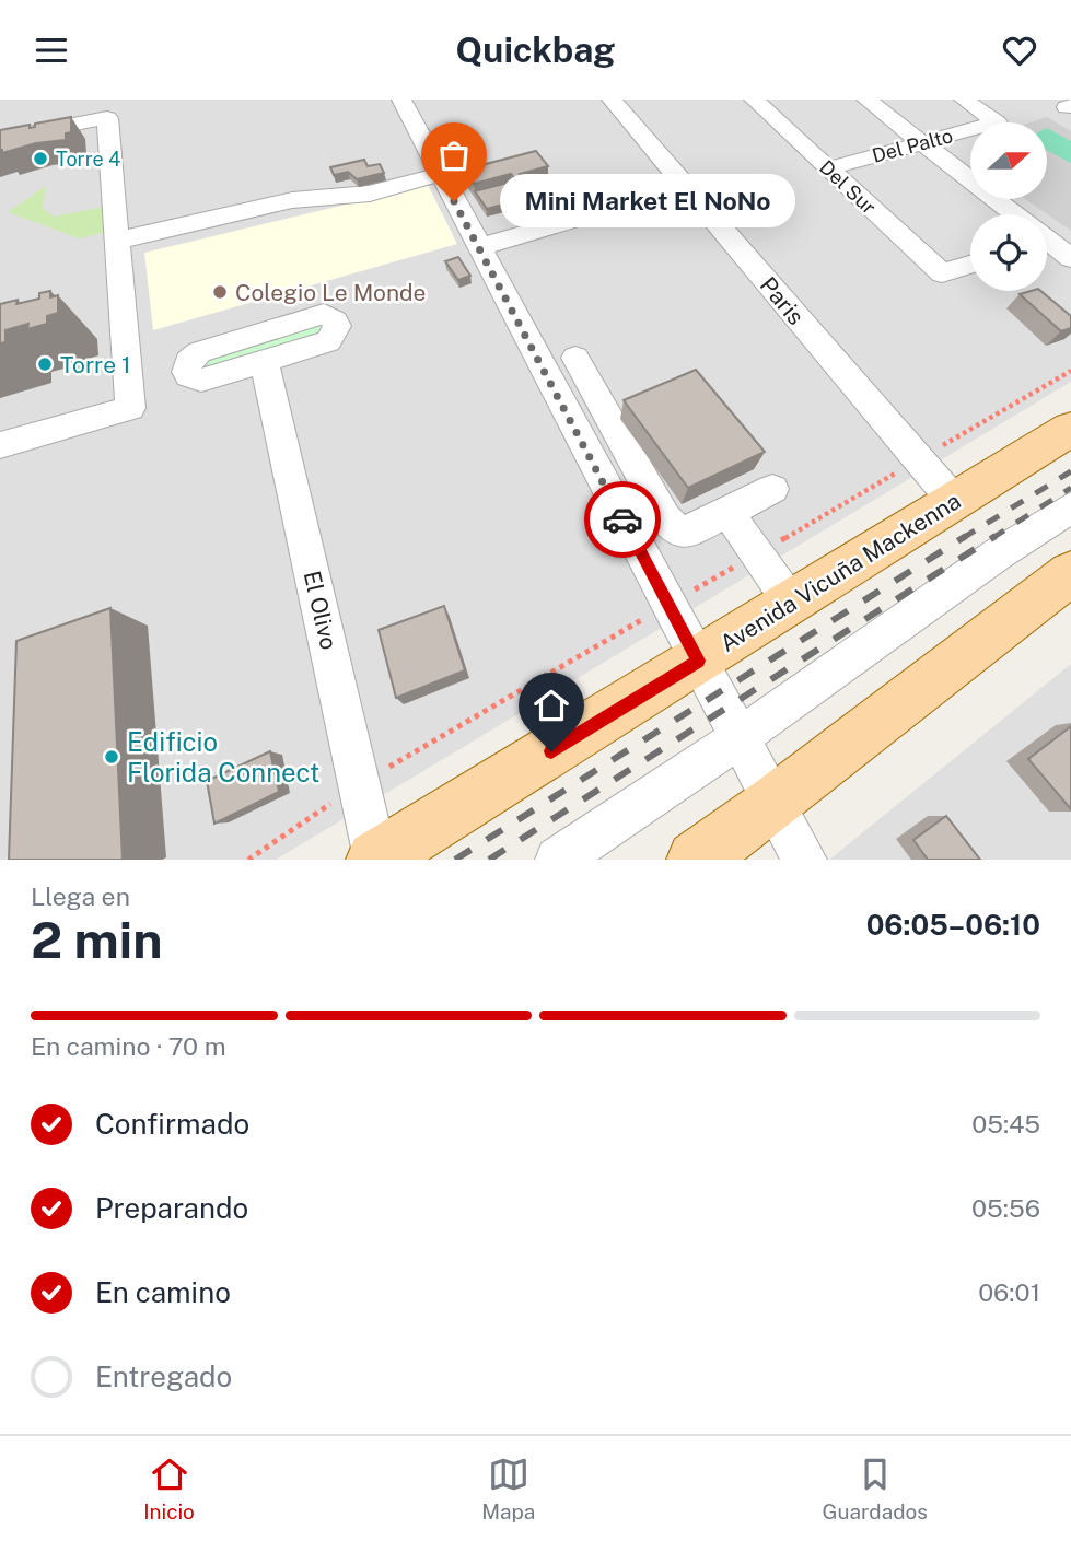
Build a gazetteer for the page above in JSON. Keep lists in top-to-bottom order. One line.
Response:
{"streets":{"main road":["Avenida Vicuña Mackenna"],"street":["Del Palto","Del Sur","Paris","El Olivo"]},"crossings":[["Del Palto","Del Sur"],["Paris","Avenida Vicuña Mackenna"],["Avenida Vicuña Mackenna","El Olivo"]],"places":["Torre 4","Mini Market El NoNo","Colegio Le Monde","Torre 1","Edificio Florida Connect"],"north":"right","page":{"header":"Quickbag","bubble":"Mini Market El NoNo","heading":["2 min","Llega en","06:05–06:10"],"bar":"En camino · 70 m","list":[["Confirmado","05:45"],["Preparando","05:56"],["En camino","06:01"],"Entregado"],"tabs":["Inicio","Mapa","Guardados"]}}
